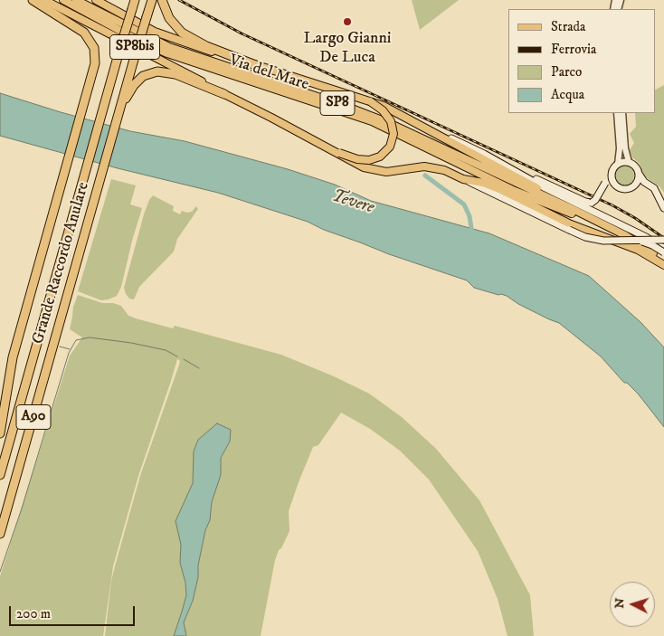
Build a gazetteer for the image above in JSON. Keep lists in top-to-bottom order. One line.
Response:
{"streets":{"highway":["Grande Raccordo Anulare","A90"],"main road":["SP8bis","Via del Mare","SP8"]},"water":["Tevere"],"places":["Largo Gianni De Luca"],"legend":["Strada","Ferrovia","Parco","Acqua"],"scale_bar":"200 m","north":"left"}
